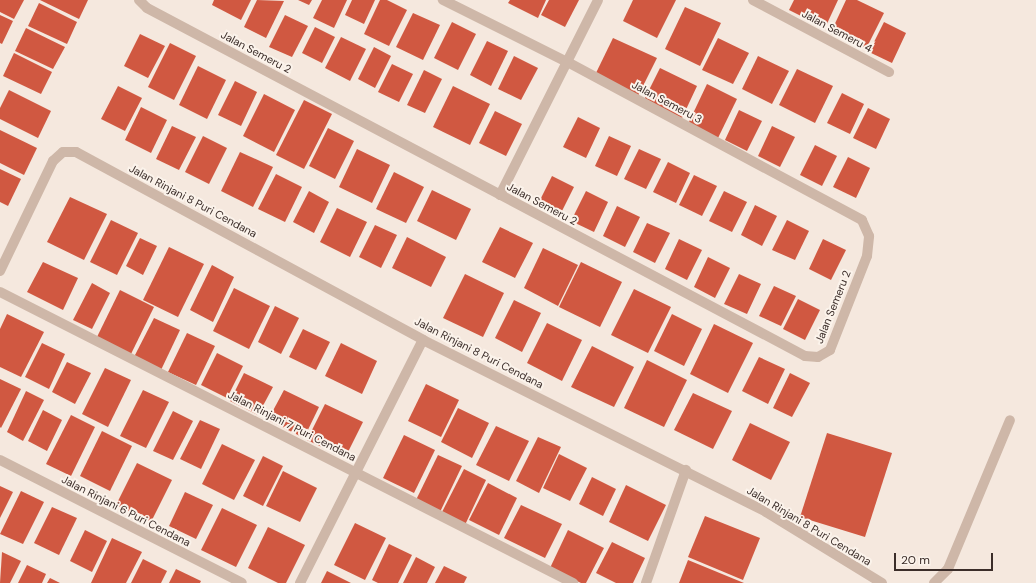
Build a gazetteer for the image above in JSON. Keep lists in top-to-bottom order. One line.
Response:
{"streets":{"street":["Jalan Semeru 4","Jalan Semeru 2","Jalan Semeru 3","Jalan Rinjani 8 Puri Cendana","Jalan Rinjani 7 Puri Cendana","Jalan Rinjani 6 Puri Cendana"]},"crossings":[["Jalan Semeru 2","Jalan Semeru 3"]],"scale_bar":"20 m"}
